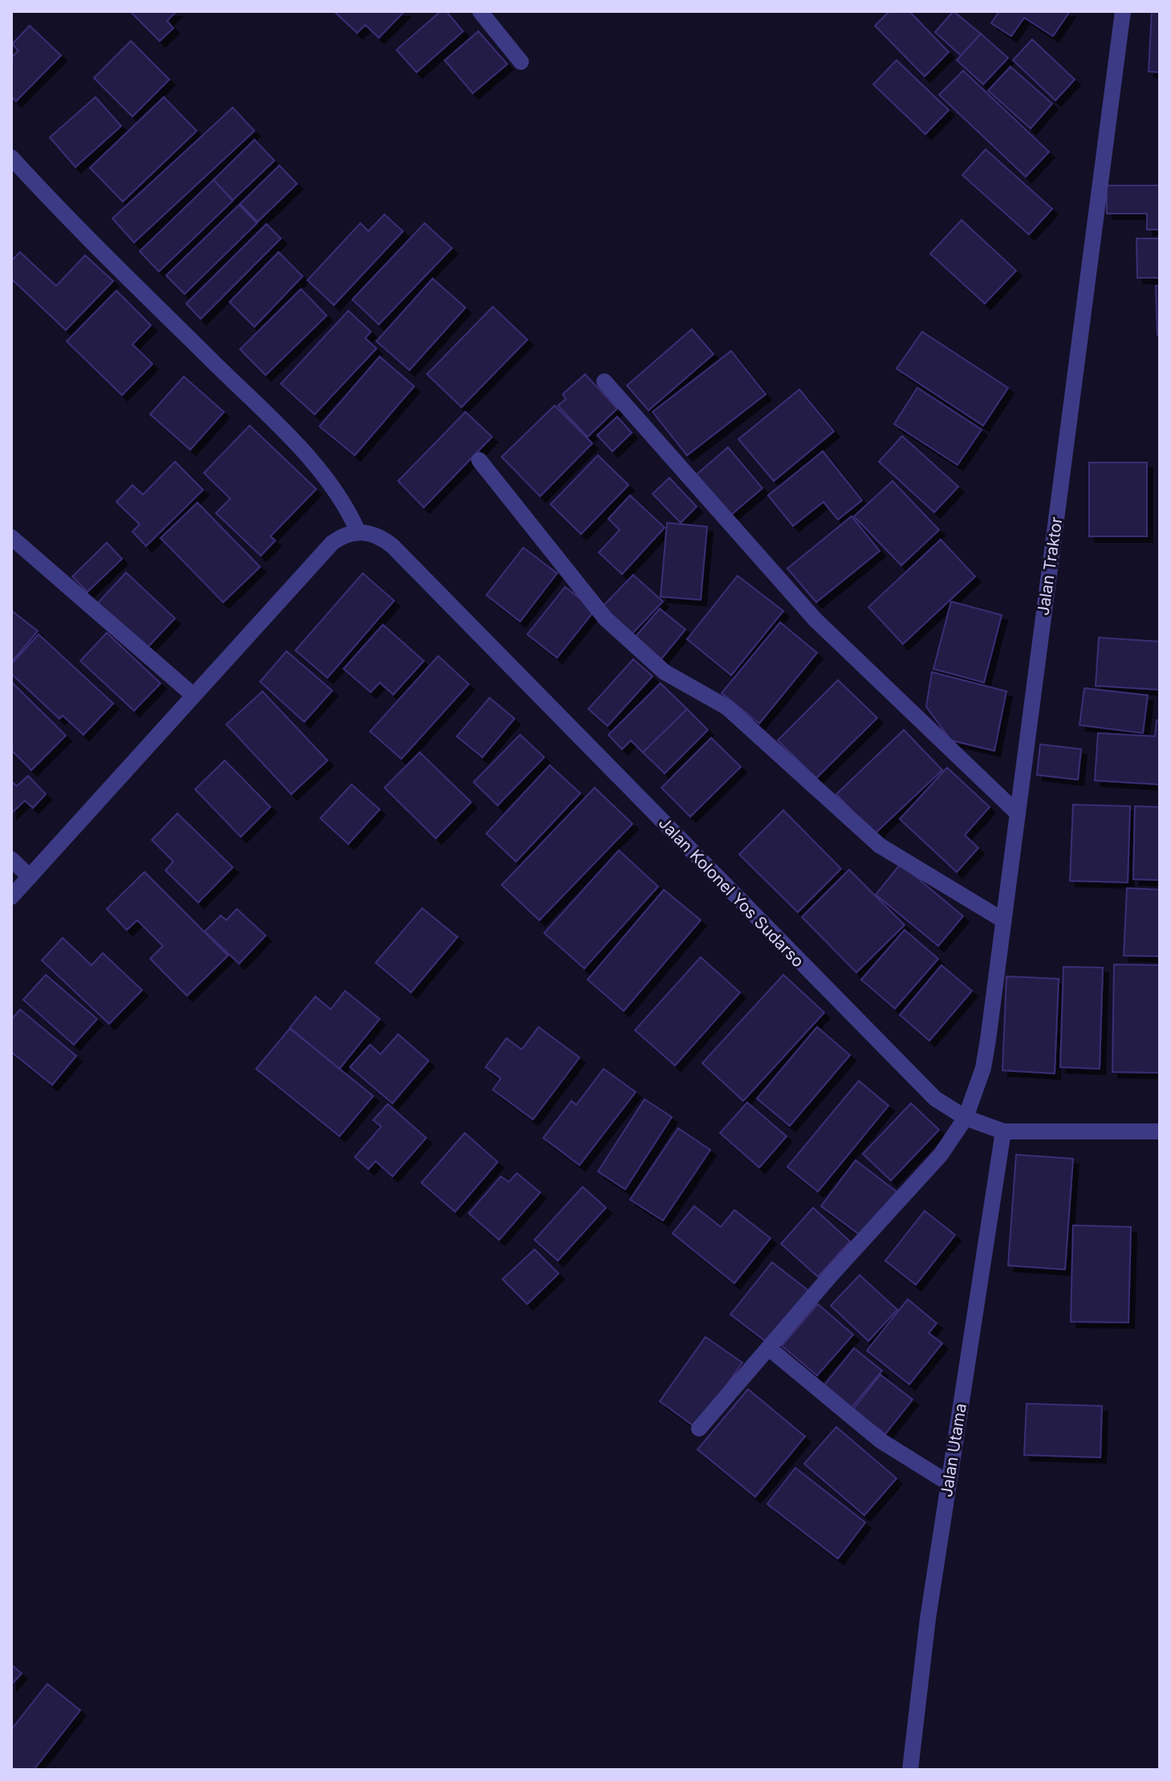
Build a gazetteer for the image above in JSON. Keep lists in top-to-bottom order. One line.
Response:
{"streets":{"street":["Jalan Traktor","Jalan Kolonel Yos Sudarso","Jalan Utama"]},"crossings":[["Jalan Traktor","Jalan Kolonel Yos Sudarso"],["Jalan Kolonel Yos Sudarso","Jalan Utama"]]}
